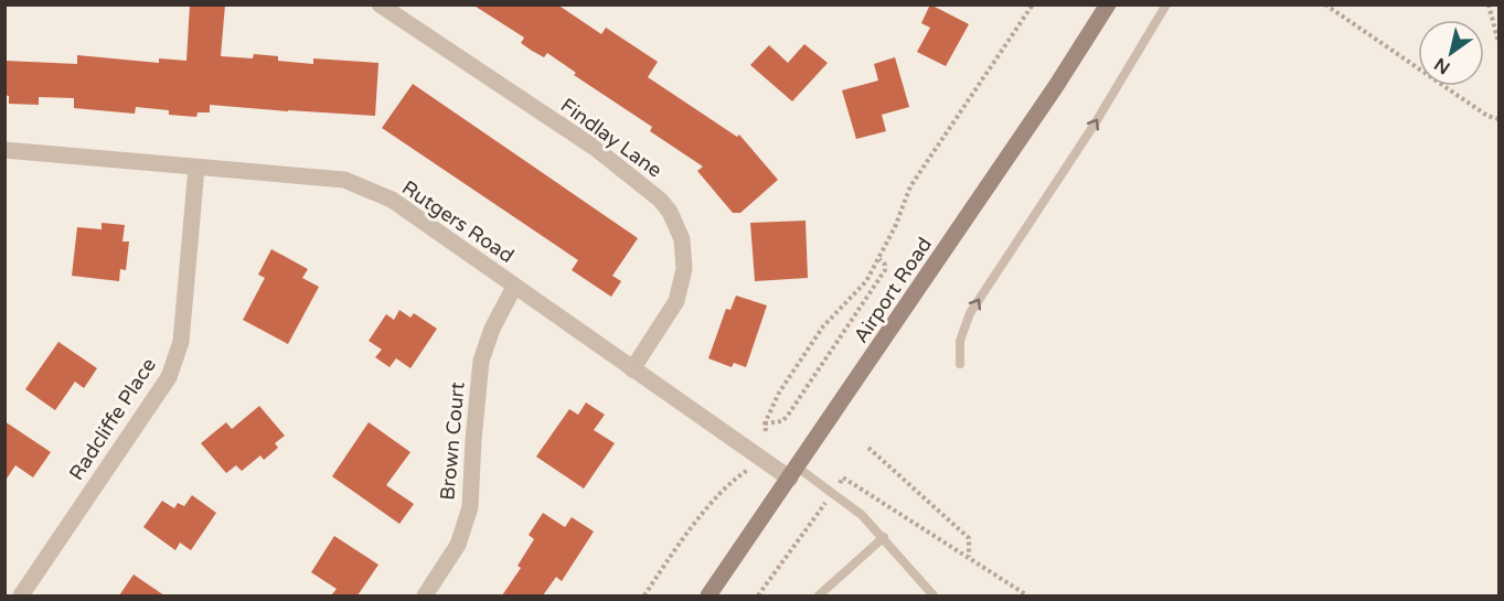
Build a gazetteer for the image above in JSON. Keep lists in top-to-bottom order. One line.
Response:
{"streets":{"main road":["Airport Road"],"street":["Findlay Lane","Rutgers Road","Radcliffe Place","Brown Court"]},"crossings":[["Findlay Lane","Rutgers Road"],["Rutgers Road","Airport Road"],["Rutgers Road","Radcliffe Place"],["Rutgers Road","Brown Court"]],"north":"bottom left"}
